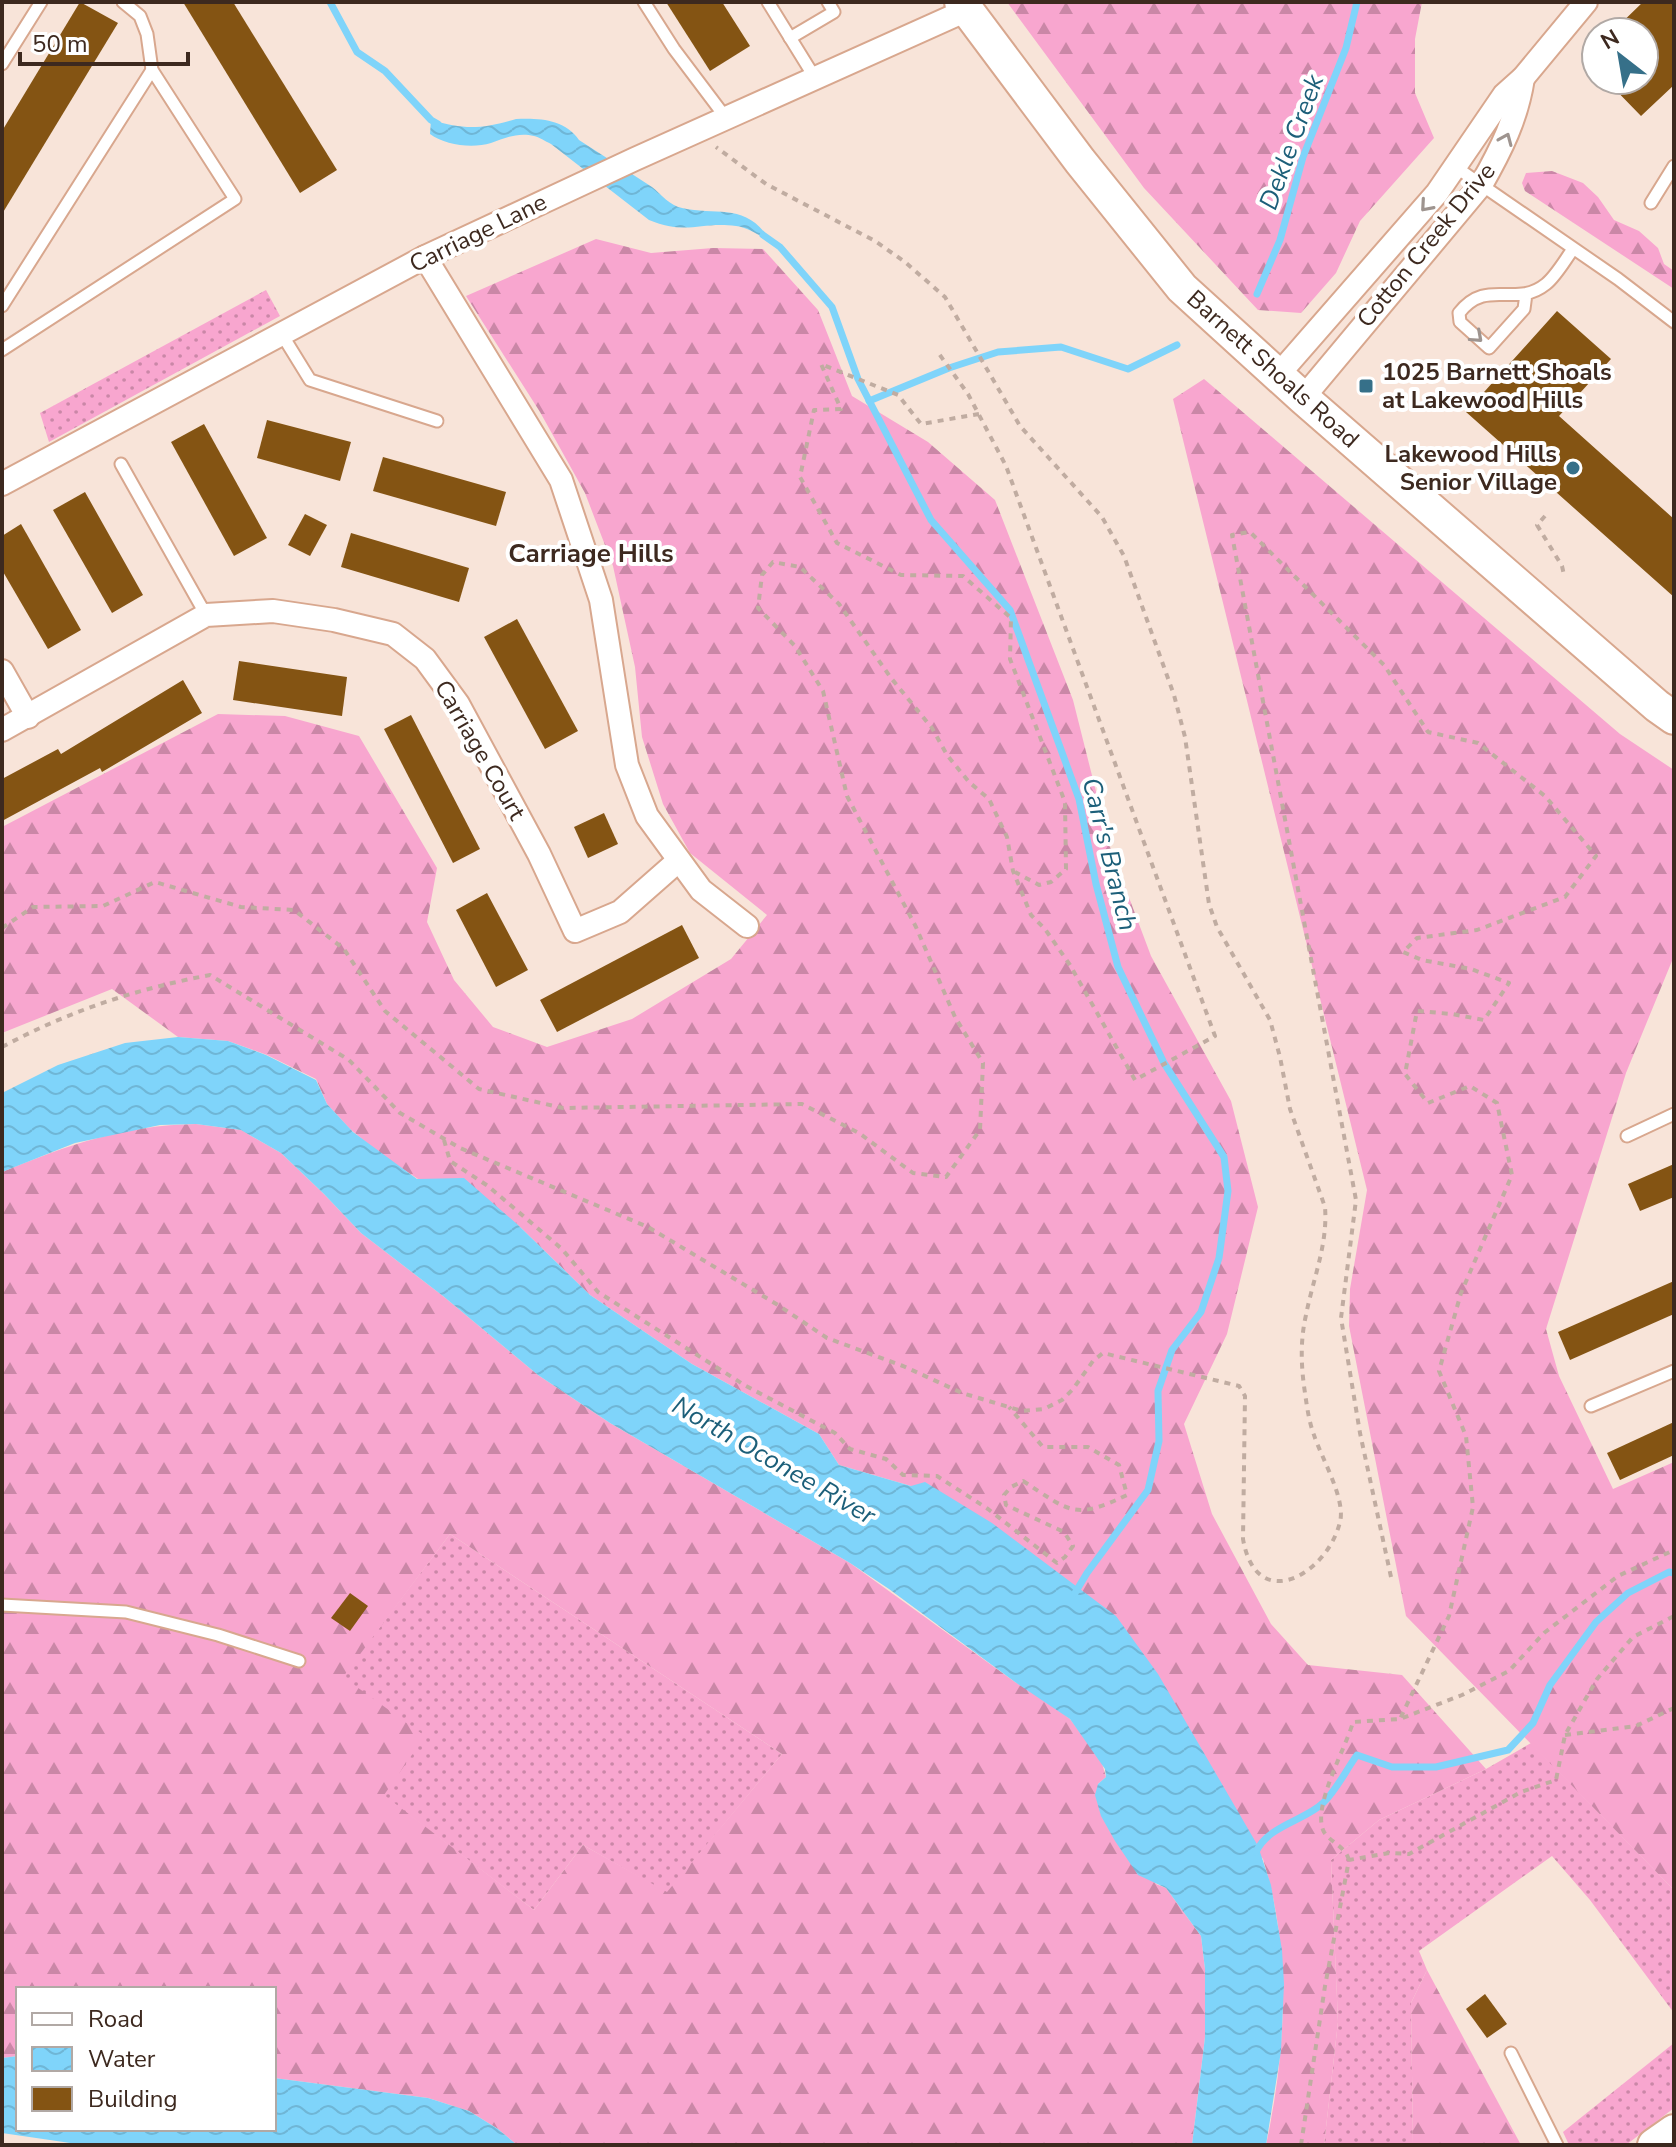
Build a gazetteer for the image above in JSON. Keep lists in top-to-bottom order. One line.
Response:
{"streets":{"main road":["Barnett Shoals Road"],"street":["Carriage Lane","Cotton Creek Drive","Carriage Court"]},"crossings":[["Carriage Lane","Barnett Shoals Road"],["Cotton Creek Drive","Barnett Shoals Road"]],"districts":["Carriage Hills"],"water":["Dekle Creek","Carr's Branch","North Oconee River"],"places":{"transit":["1025 Barnett Shoals at Lakewood Hills"],"other":["Lakewood Hills Senior Village"]},"legend":["Road","Water","Building"],"scale_bar":"50 m","north":"top left"}
